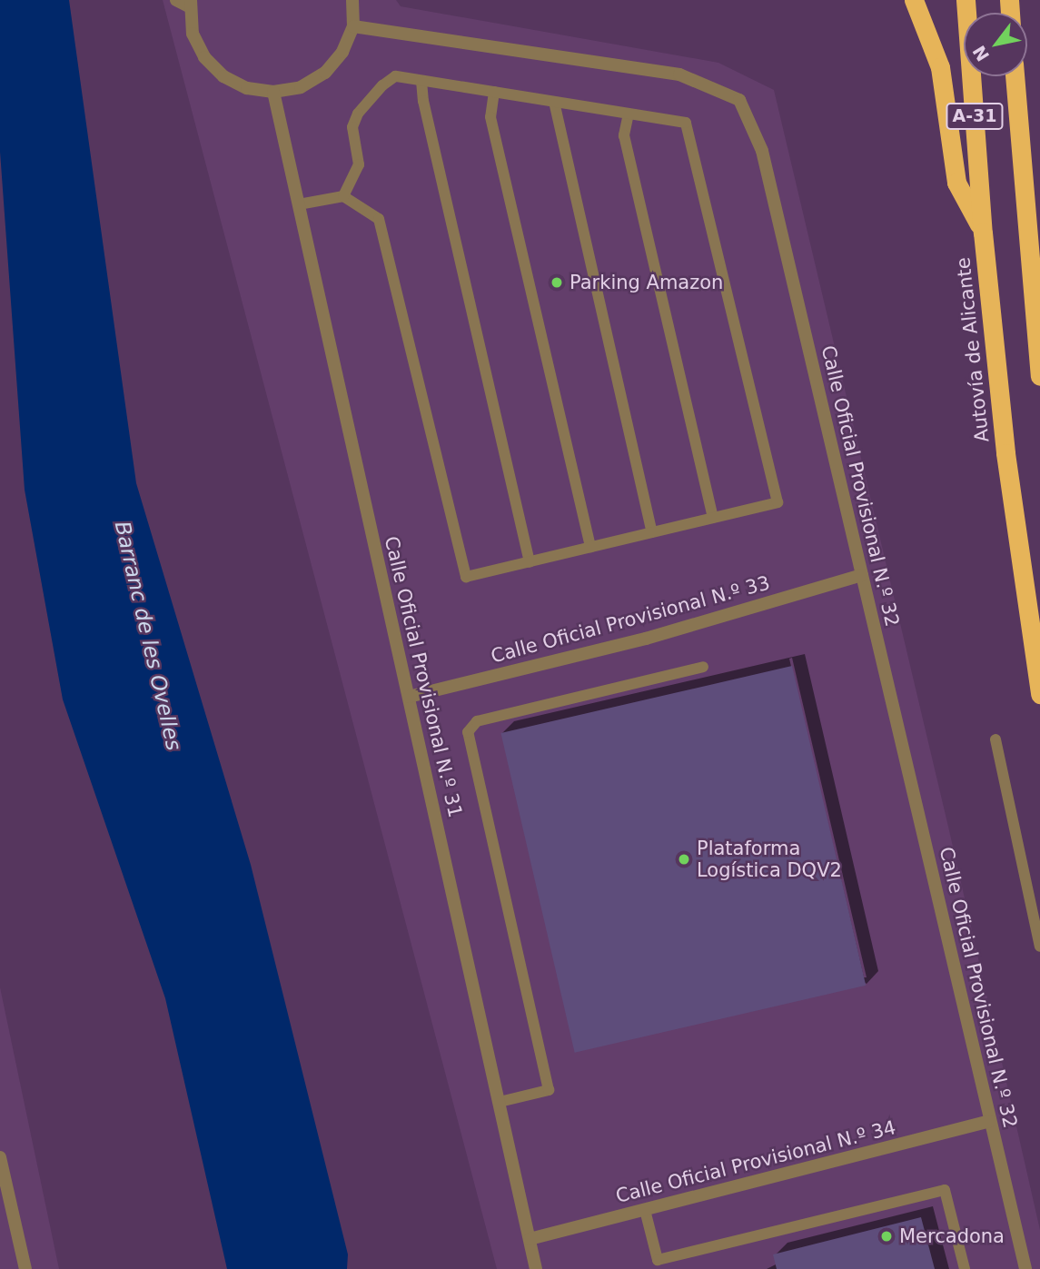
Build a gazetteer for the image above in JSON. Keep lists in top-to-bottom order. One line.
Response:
{"streets":{"highway":["A-31","Autovía de Alicante"],"street":["Calle Oficial Provisional N.º 32","Calle Oficial Provisional N.º 33","Calle Oficial Provisional N.º 31","Calle Oficial Provisional N.º 34"]},"crossings":[["Calle Oficial Provisional N.º 32","Calle Oficial Provisional N.º 33"],["Calle Oficial Provisional N.º 32","Calle Oficial Provisional N.º 34"],["Calle Oficial Provisional N.º 33","Calle Oficial Provisional N.º 31"],["Calle Oficial Provisional N.º 31","Calle Oficial Provisional N.º 34"]],"water":["Barranc de les Ovelles"],"places":["Parking Amazon","Plataforma Logística DQV2","Mercadona"],"north":"bottom left"}
